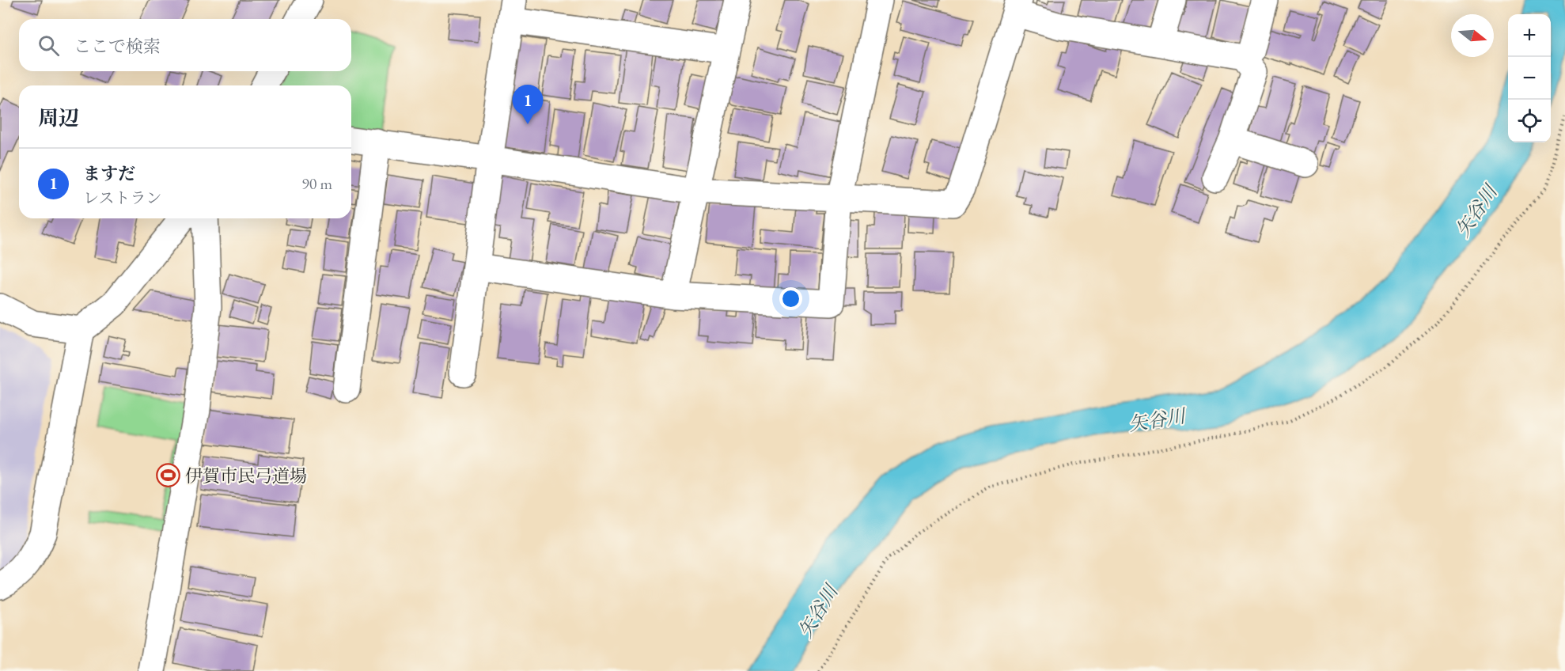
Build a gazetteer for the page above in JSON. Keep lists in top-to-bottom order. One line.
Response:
{"water":["矢谷川"],"places":{"sports":["伊賀市民弓道場"]},"north":"right","page":{"map_buttons":["+","−"],"search":"ここで検索","pins":"1","heading":"周辺","list":[{"mark":"1","name":"ますだ","note":"レストラン","value":"90 m"}]}}
